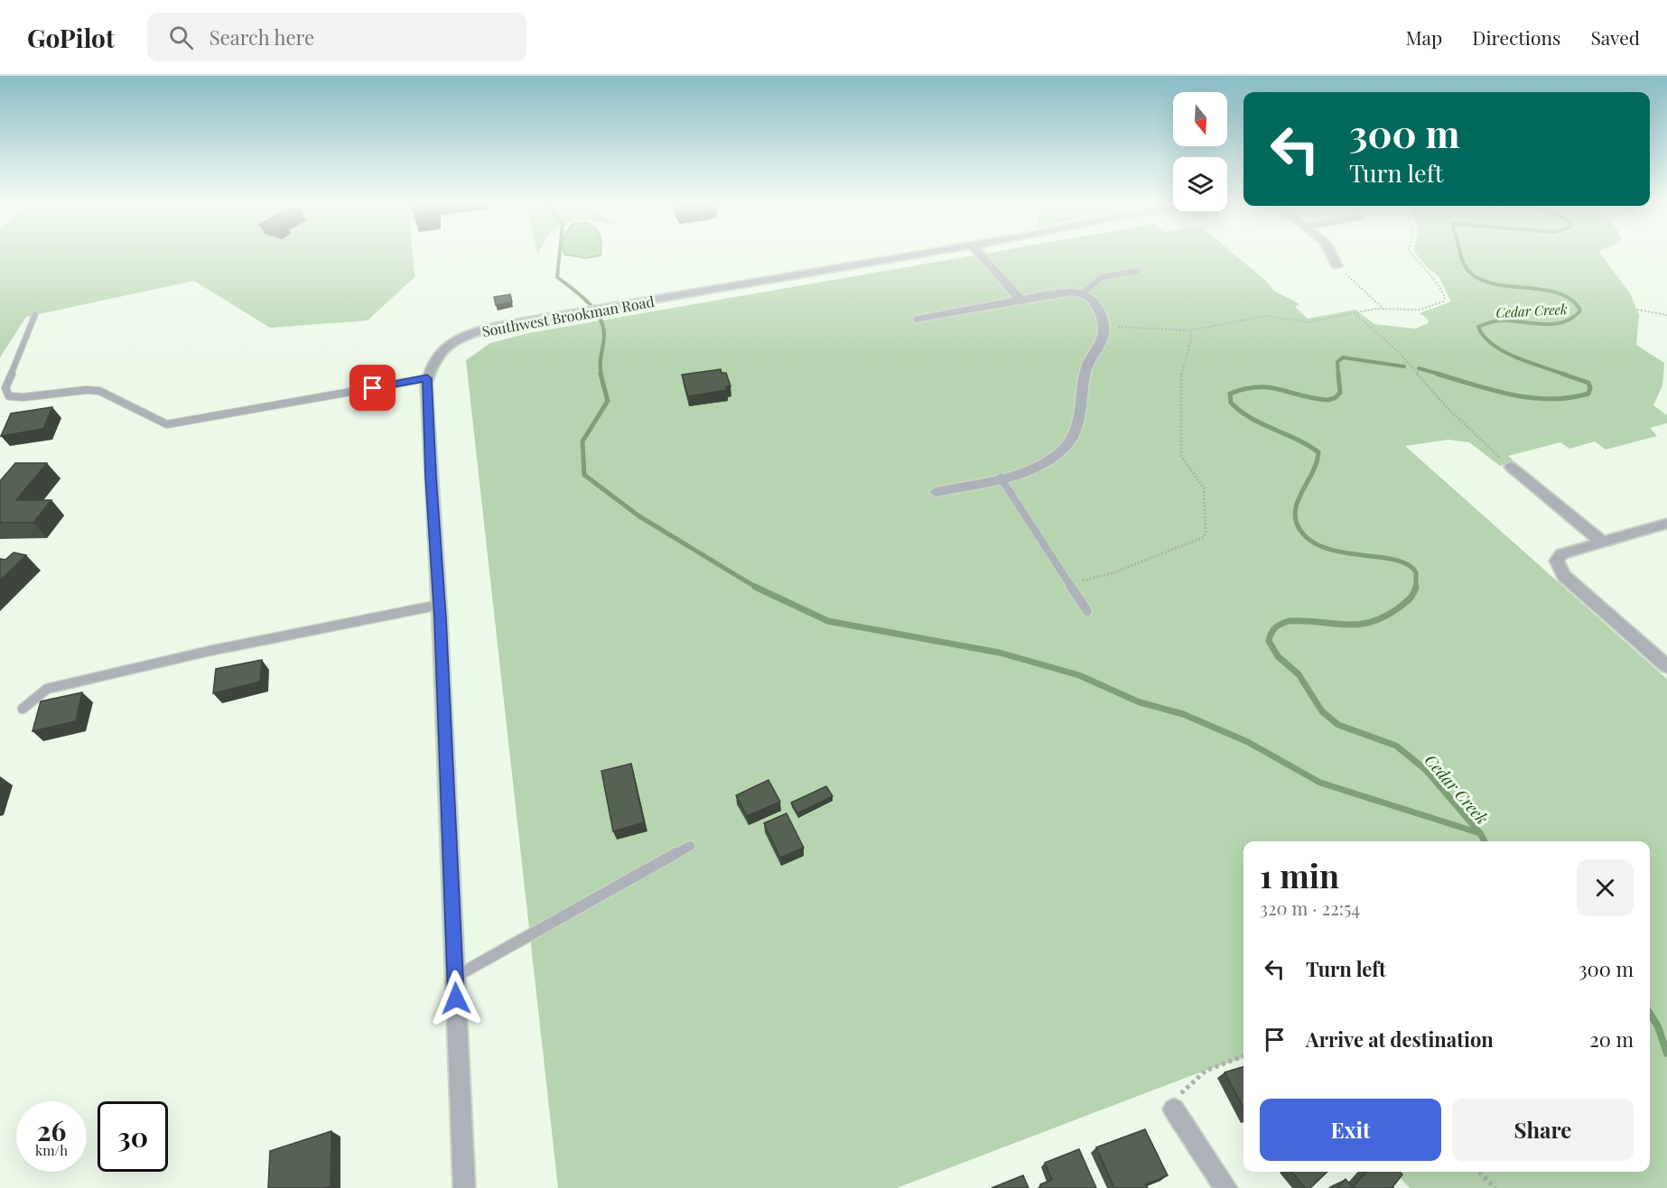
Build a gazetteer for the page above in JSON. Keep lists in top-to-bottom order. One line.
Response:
{"streets":{"street":["Southwest Brookman Road"]},"water":["Cedar Creek"],"north":"bottom","page":{"header":"GoPilot","search":"Search here","nav":["Map","Directions","Saved"],"turn":["300 m","Turn left"],"heading":["1 min","320 m · 22:54"],"list":[{"name":"Turn left","value":"300 m"},{"name":"Arrive at destination","value":"20 m"}],"buttons":["Exit","Share"],"speed":"26 km/h","limit":"30"}}
